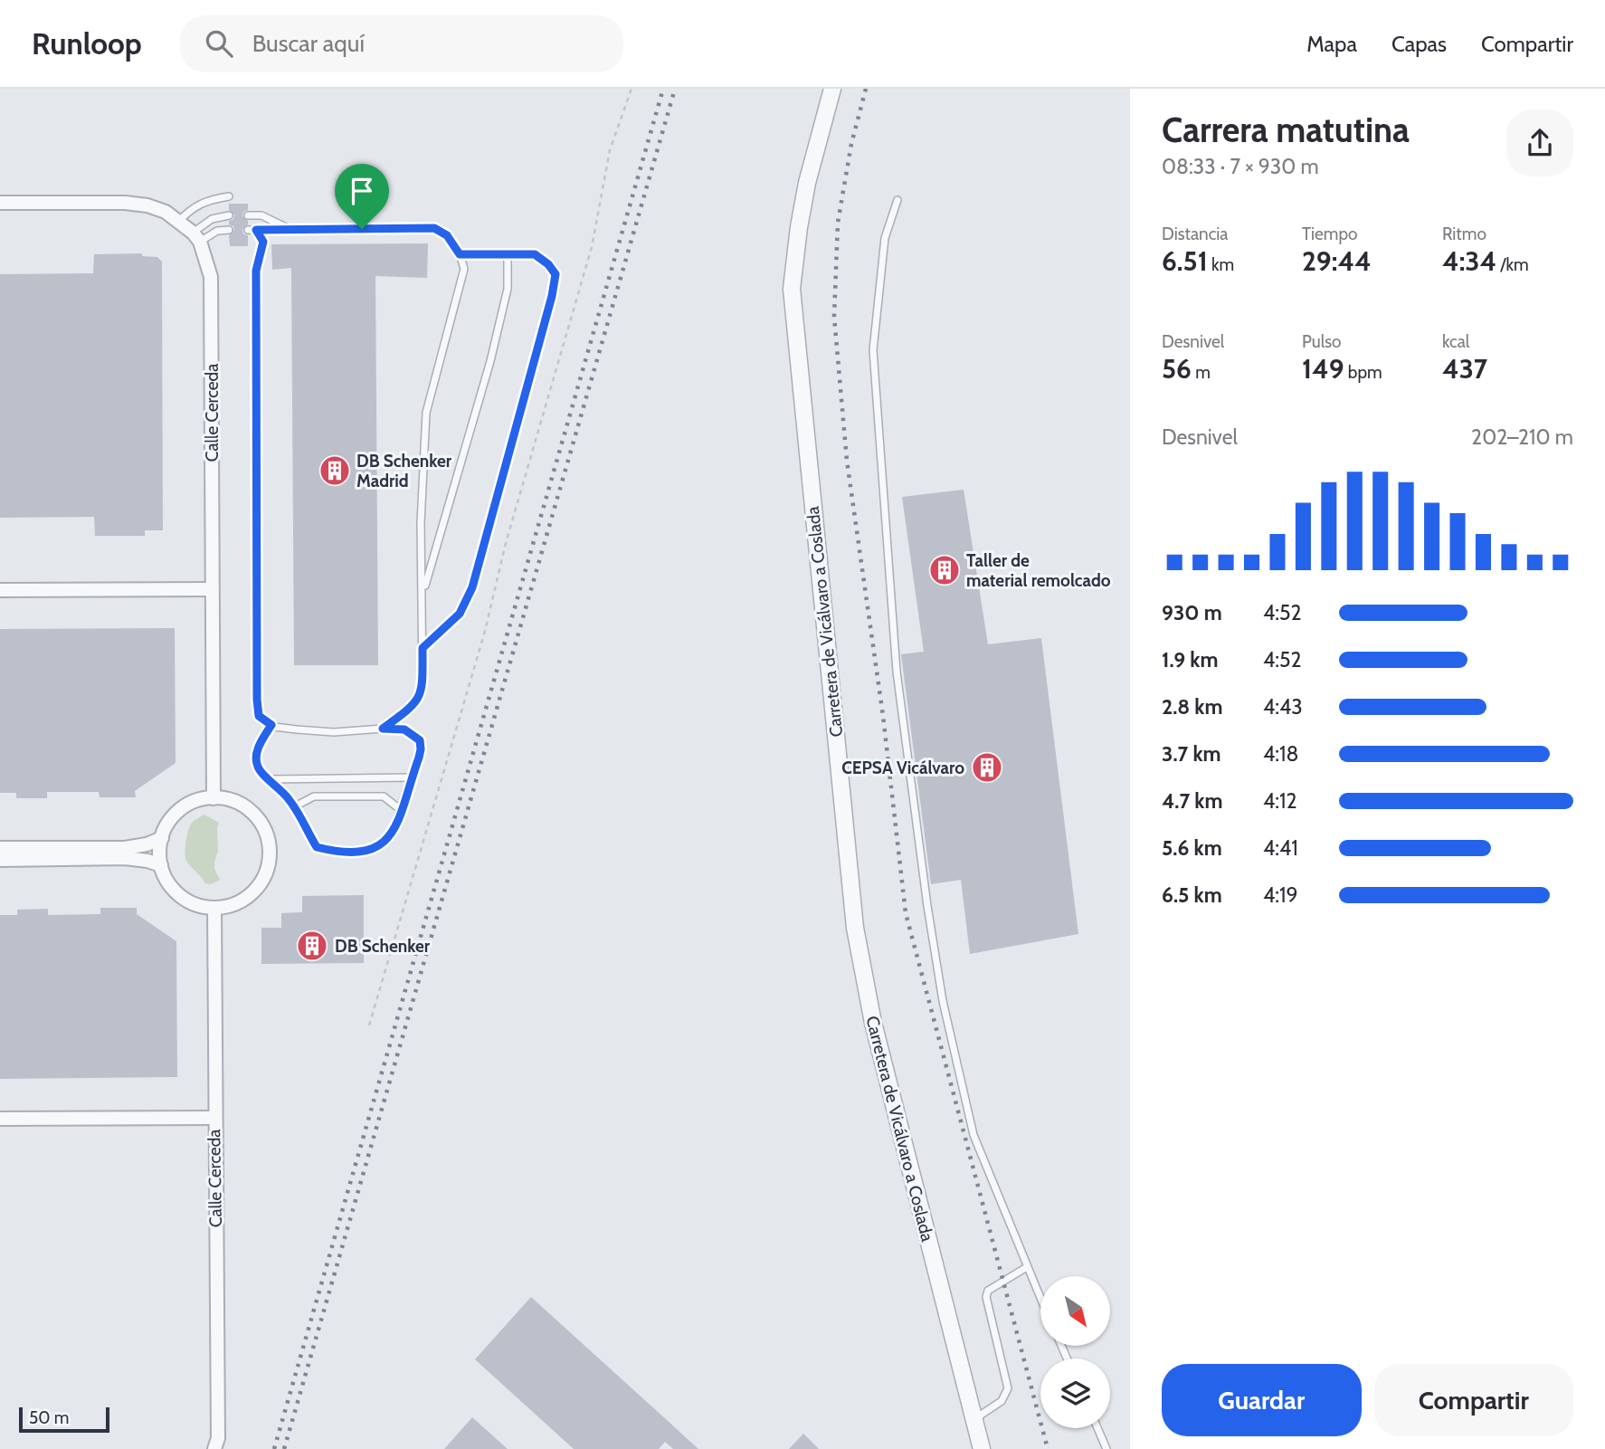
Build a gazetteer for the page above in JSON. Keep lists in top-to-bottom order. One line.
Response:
{"streets":{"street":["Calle Cerceda","Carretera de Vicálvaro a Coslada"]},"places":{"building":["DB Schenker Madrid","Taller de material remolcado","CEPSA Vicálvaro","DB Schenker"]},"scale_bar":"50 m","north":"bottom right","page":{"header":"Runloop","search":"Buscar aquí","nav":["Mapa","Capas","Compartir"],"heading":["Carrera matutina","08:33 · 7 × 930 m"],"stats":[["Distancia","6.51 km"],["Tiempo","29:44"],["Ritmo","4:34 /km"],["Desnivel","56 m"],["Pulso","149 bpm"],["kcal","437"]],"chart":["Desnivel","202–210 m"],"list":[{"name":"930 m","note":"4:52"},{"name":"1.9 km","note":"4:52"},{"name":"2.8 km","note":"4:43"},{"name":"3.7 km","note":"4:18"},{"name":"4.7 km","note":"4:12"},{"name":"5.6 km","note":"4:41"},{"name":"6.5 km","note":"4:19"}],"buttons":["Guardar","Compartir"],"scale":"50 m"}}
